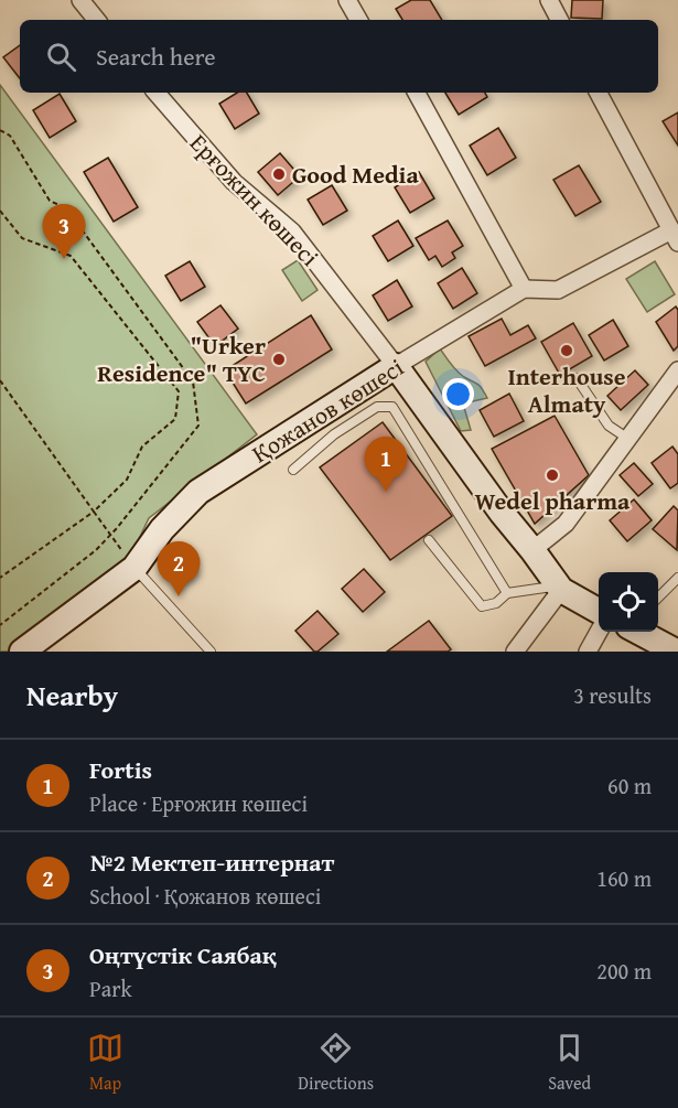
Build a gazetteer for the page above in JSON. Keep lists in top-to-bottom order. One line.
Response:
{"streets":{"street":["Ерғожин көшесі","Қожанов көшесі"]},"crossings":[["Ерғожин көшесі","Қожанов көшесі"]],"places":["Good Media","Interhouse Almaty","\"Urker Residence\" ТҮС","Wedel pharma"],"page":{"search":"Search here","pins":["3","1","2"],"heading":["Nearby","3 results"],"list":[{"mark":"1","name":"Fortis","note":"Place · Ерғожин көшесі","value":"60 m"},{"mark":"2","name":"№2 Мектеп-интернат","note":"School · Қожанов көшесі","value":"160 m"},{"mark":"3","name":"Оңтүстік Саябақ","note":"Park","value":"200 m"}],"nav":["Map","Directions","Saved"]}}
